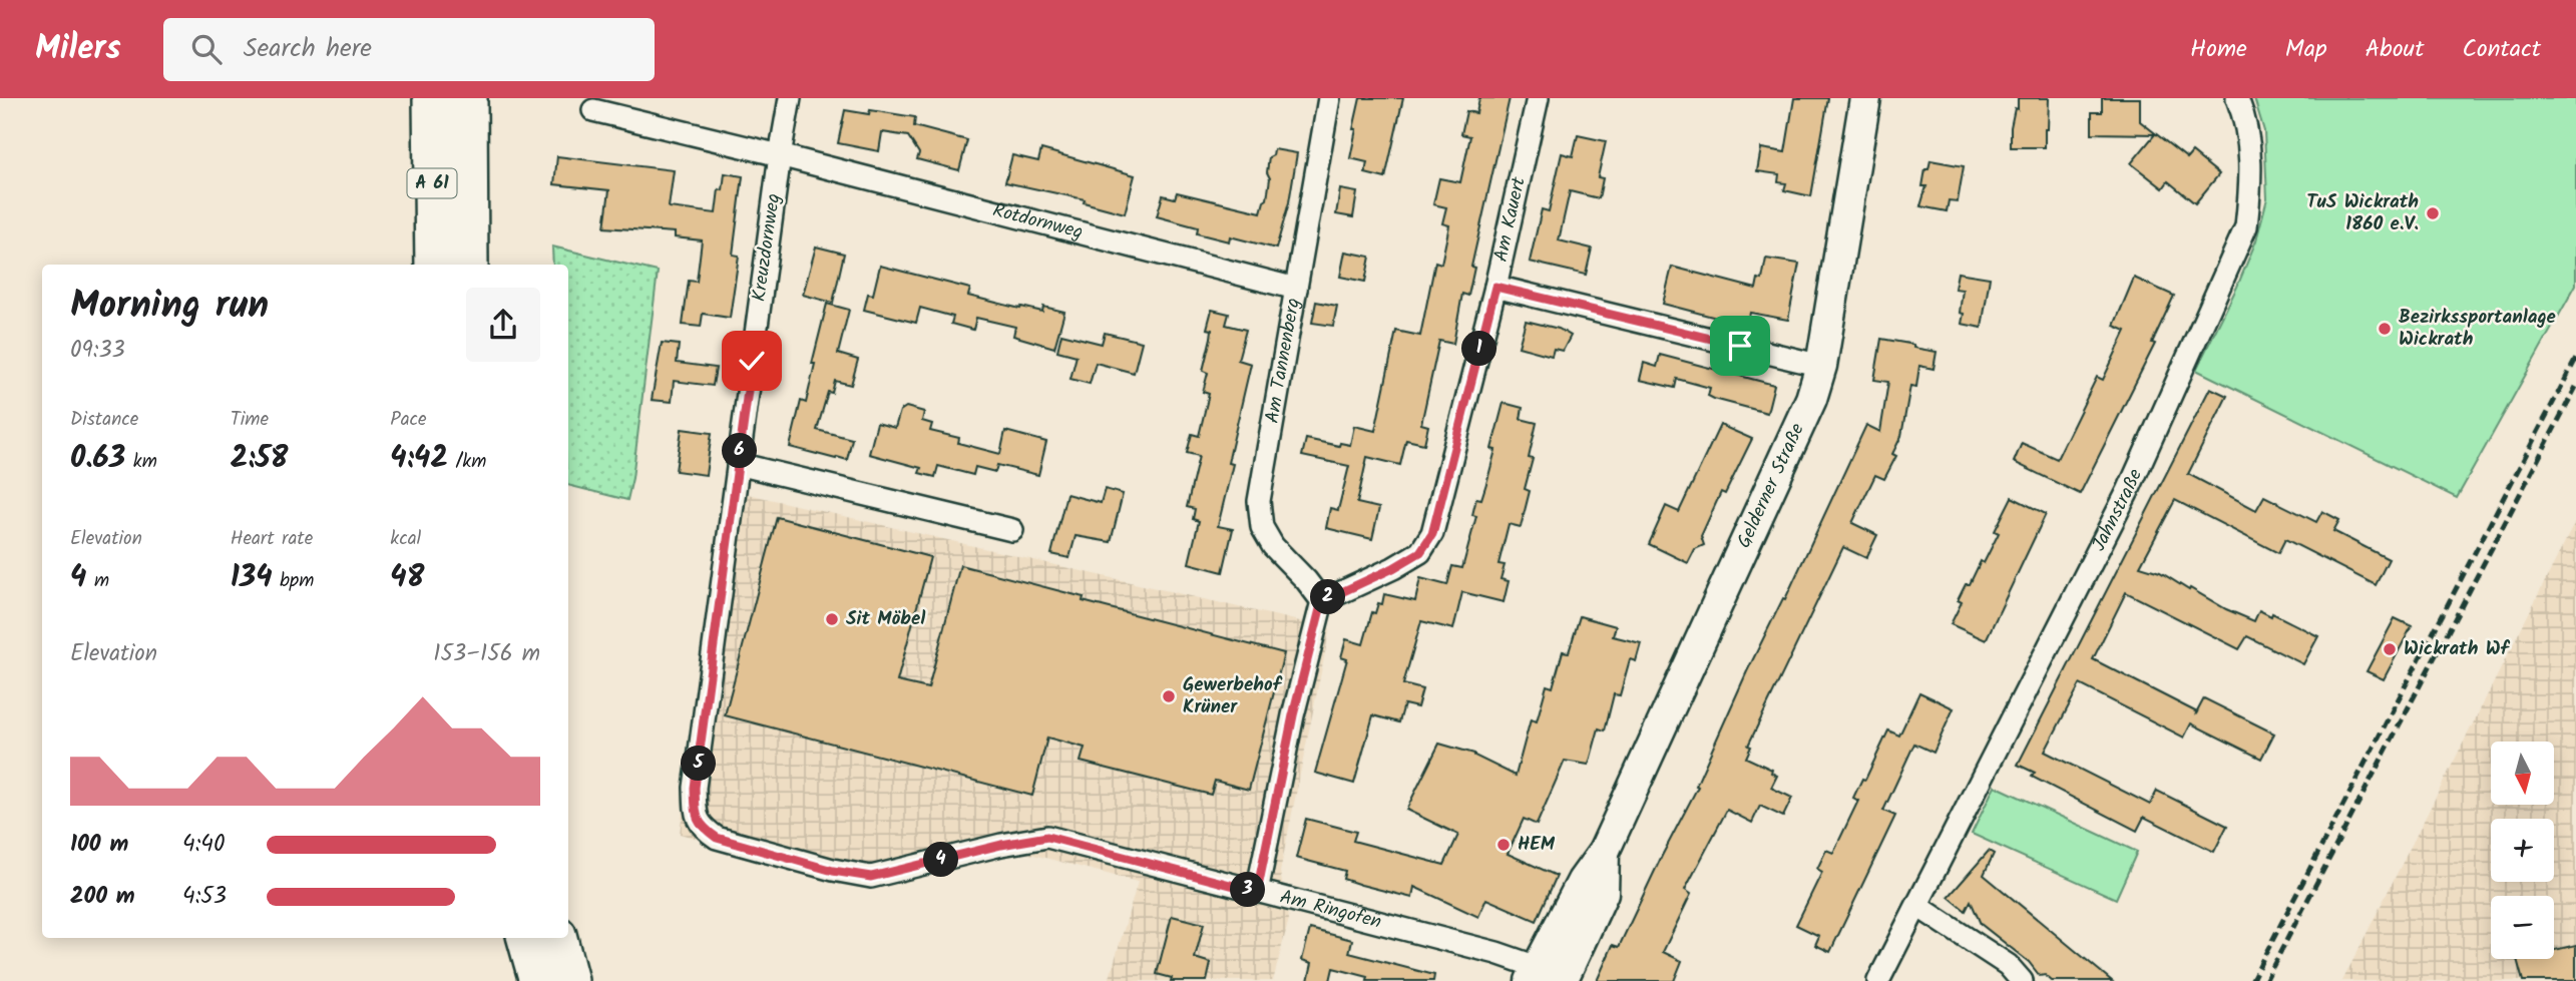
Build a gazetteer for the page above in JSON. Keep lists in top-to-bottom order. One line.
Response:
{"streets":{"highway":["A 61"],"main road":["Gelderner Straße"],"street":["Am Kauert","Rotdornweg","Kreuzdornweg","Am Tannenberg","Jahnstraße","Am Ringofen"]},"crossings":[["Am Kauert","Am Tannenberg"],["Rotdornweg","Kreuzdornweg"],["Rotdornweg","Am Tannenberg"],["Kreuzdornweg","Am Ringofen"],["Gelderner Straße","Am Ringofen"]],"places":["TuS Wickrath 1860 e.V.","Bezirkssportanlage Wickrath","Sit Möbel","Wickrath Wf","Gewerbehof Krüner","HEM"],"north":"bottom","page":{"header":"Milers","search":"Search here","nav":["Home","Map","About","Contact"],"heading":["Morning run","09:33"],"pins":["1","6","2","5","4","3"],"stats":[["Distance","0.63 km"],["Time","2:58"],["Pace","4:42 /km"],["Elevation","4 m"],["Heart rate","134 bpm"],["kcal","48"]],"chart":["Elevation","153–156 m"],"map_buttons":["+","−"],"list":[{"name":"100 m","note":"4:40"},{"name":"200 m","note":"4:53"}]}}
